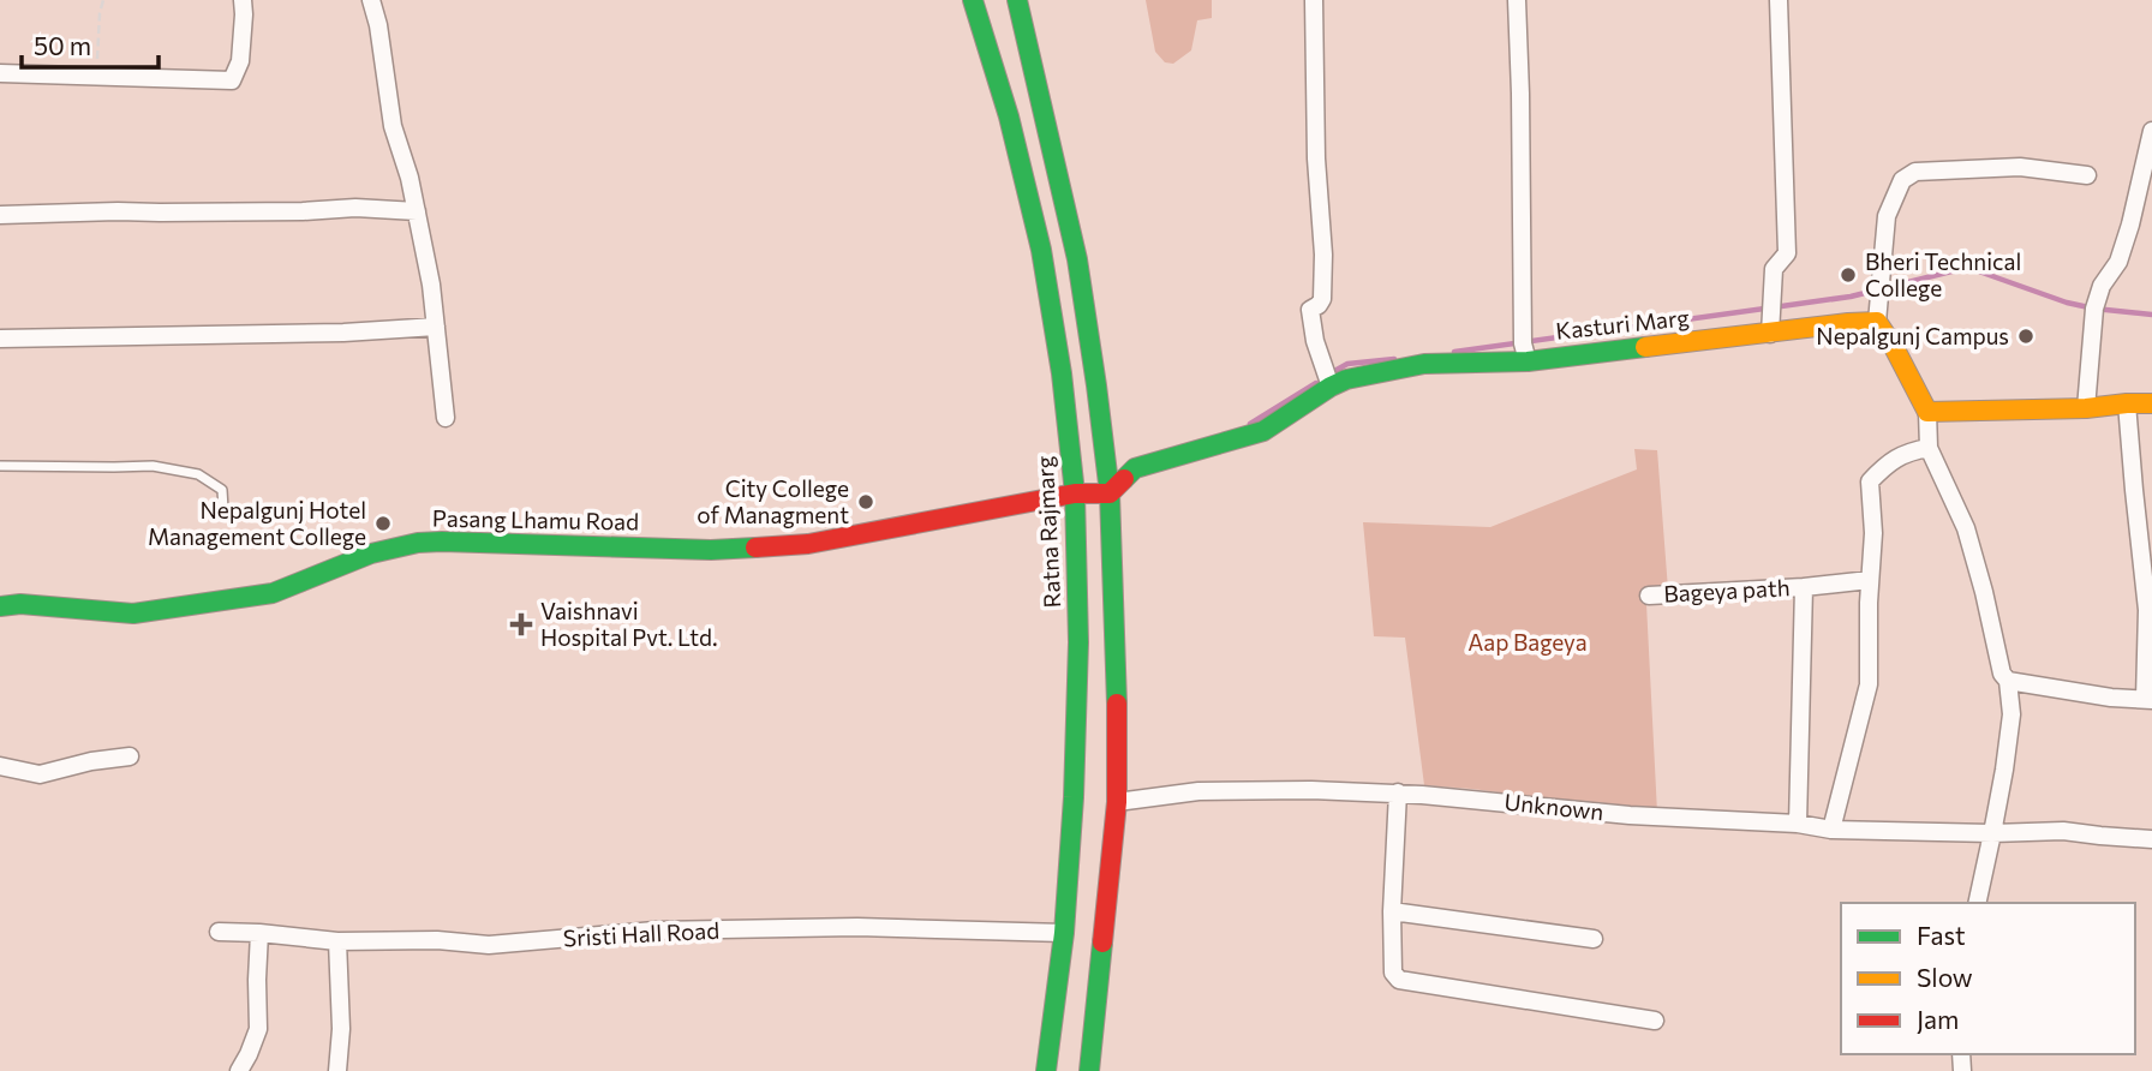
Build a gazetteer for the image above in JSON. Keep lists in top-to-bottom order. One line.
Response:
{"streets":{"main road":["Kasturi Marg","Pasang Lhamu Road","Ratna Rajmarg"],"street":["Bageya path","Unknown","Sristi Hall Road"]},"crossings":[["Pasang Lhamu Road","Ratna Rajmarg"],["Ratna Rajmarg","Sristi Hall Road"]],"parks":["Aap Bageya"],"places":{"other":["Bheri Technical College","Nepalgunj Campus","City College of Managment","Nepalgunj Hotel Management College"],"health":["Vaishnavi Hospital Pvt. Ltd."]},"legend":["Fast","Slow","Jam"],"scale_bar":"50 m"}
